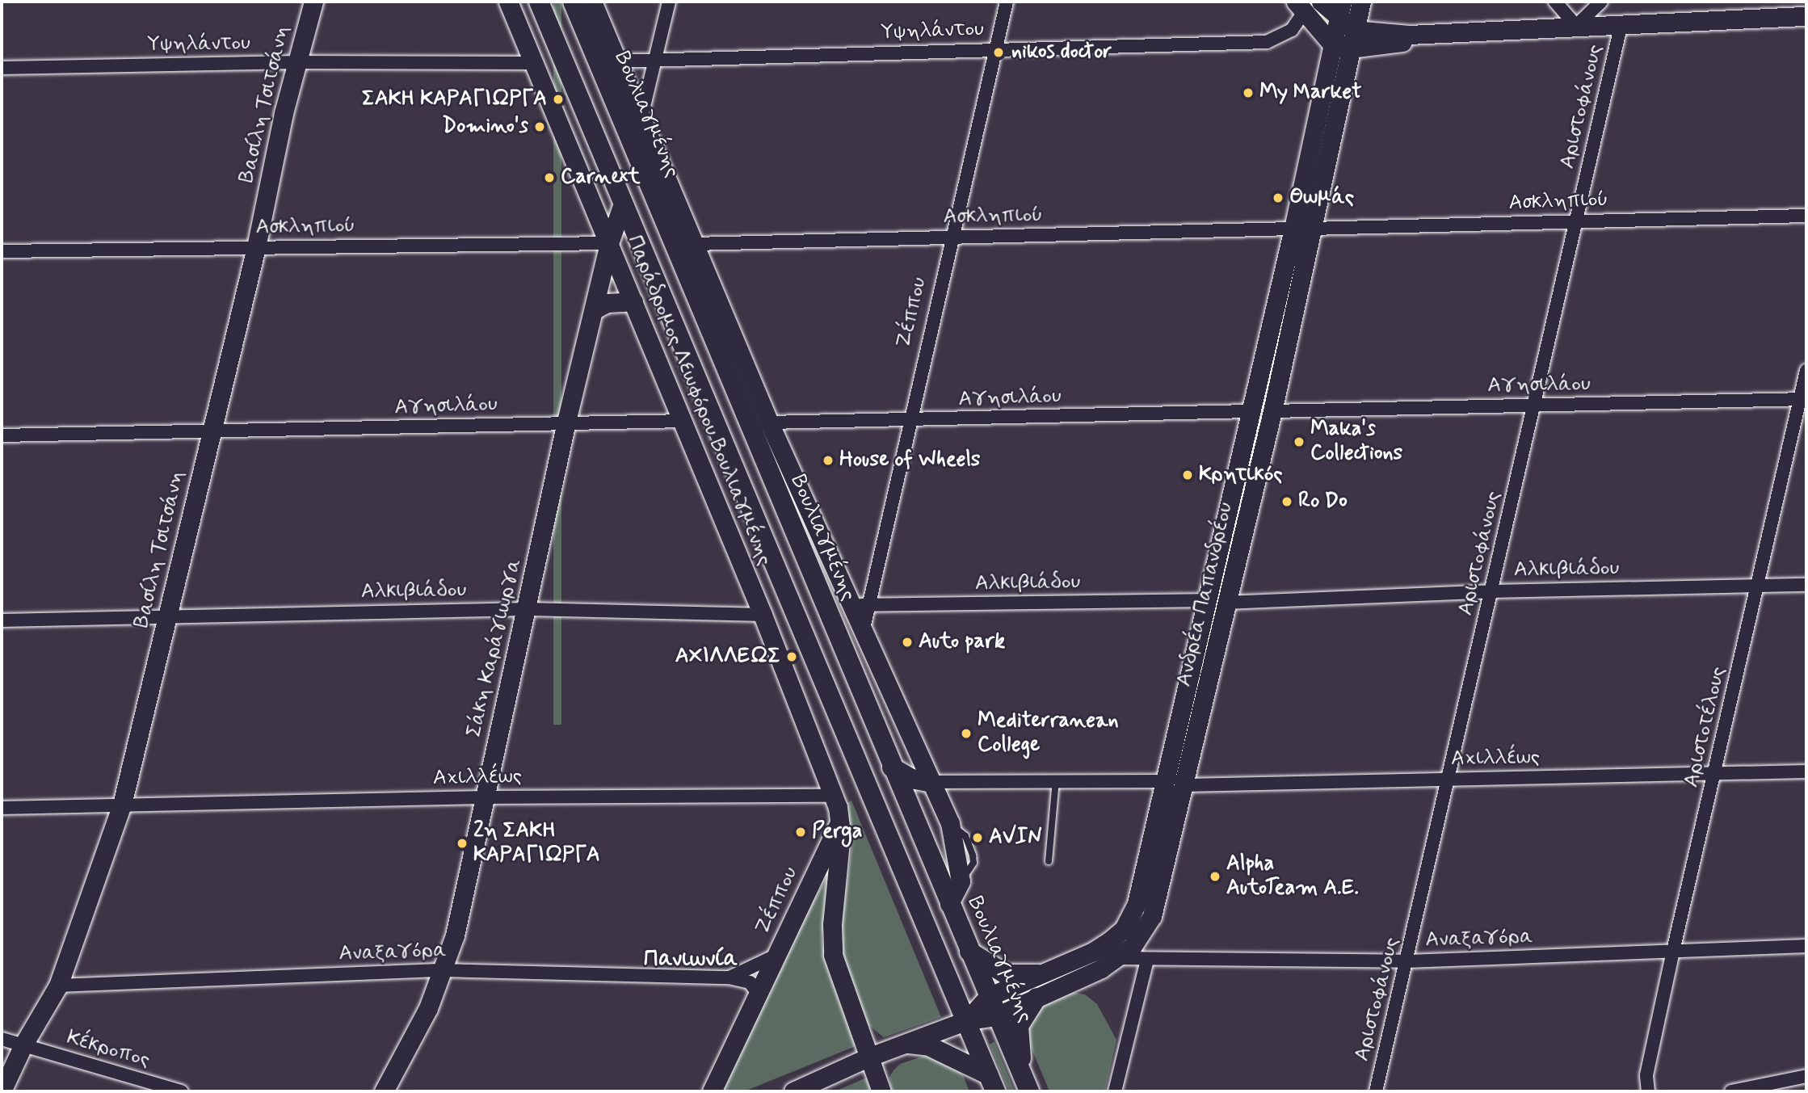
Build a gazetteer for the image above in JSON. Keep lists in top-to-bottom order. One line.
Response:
{"streets":{"main road":["Βουλιαγμένης"],"street":["Υψηλάντου","Βασίλη Τσιτσάνη","Αριστοφάνους","Ασκληπιού","Ζέππου","Αγησιλάου","Παράδρομος Λεωφόρου Βουλιαγμένης","Αλκιβιάδου","Ανδρέα Παπανδρέου","Σάκη Καράγιωργα","Αριστοτέλους","Αχιλλέως","Αναξαγόρα","Κέκροπος"]},"crossings":[["Υψηλάντου","Βασίλη Τσιτσάνη"],["Υψηλάντου","Ζέππου"],["Υψηλάντου","Παράδρομος Λεωφόρου Βουλιαγμένης"],["Βασίλη Τσιτσάνη","Ασκληπιού"],["Βασίλη Τσιτσάνη","Αγησιλάου"],["Βασίλη Τσιτσάνη","Αλκιβιάδου"],["Βασίλη Τσιτσάνη","Αχιλλέως"],["Βασίλη Τσιτσάνη","Αναξαγόρα"],["Βασίλη Τσιτσάνη","Κέκροπος"],["Αριστοφάνους","Ασκληπιού"],["Αριστοφάνους","Αγησιλάου"],["Αριστοφάνους","Αλκιβιάδου"],["Αριστοφάνους","Αχιλλέως"],["Αριστοφάνους","Αναξαγόρα"],["Βουλιαγμένης","Ανδρέα Παπανδρέου"],["Ασκληπιού","Ζέππου"],["Ασκληπιού","Παράδρομος Λεωφόρου Βουλιαγμένης"],["Ασκληπιού","Ανδρέα Παπανδρέου"],["Ασκληπιού","Σάκη Καράγιωργα"],["Ζέππου","Αγησιλάου"],["Ζέππου","Παράδρομος Λεωφόρου Βουλιαγμένης"],["Ζέππου","Αλκιβιάδου"],["Ζέππου","Αναξαγόρα"],["Αγησιλάου","Παράδρομος Λεωφόρου Βουλιαγμένης"],["Αγησιλάου","Ανδρέα Παπανδρέου"],["Αγησιλάου","Σάκη Καράγιωργα"],["Αγησιλάου","Αριστοτέλους"],["Παράδρομος Λεωφόρου Βουλιαγμένης","Αλκιβιάδου"],["Παράδρομος Λεωφόρου Βουλιαγμένης","Ανδρέα Παπανδρέου"],["Παράδρομος Λεωφόρου Βουλιαγμένης","Σάκη Καράγιωργα"],["Παράδρομος Λεωφόρου Βουλιαγμένης","Αχιλλέως"],["Αλκιβιάδου","Ανδρέα Παπανδρέου"],["Αλκιβιάδου","Σάκη Καράγιωργα"],["Αλκιβιάδου","Αριστοτέλους"],["Ανδρέα Παπανδρέου","Αχιλλέως"],["Ανδρέα Παπανδρέου","Αναξαγόρα"],["Σάκη Καράγιωργα","Αχιλλέως"],["Σάκη Καράγιωργα","Αναξαγόρα"],["Αριστοτέλους","Αχιλλέως"],["Αριστοτέλους","Αναξαγόρα"]],"districts":["Πανιωνία"],"places":["nikos doctor","My Market","ΣΑΚΗ ΚΑΡΑΓΙΩΡΓΑ","Domino's","Carnext","Θωμάς","Maka's Collections","House of Wheels","Κρητικός","Ro Do","Auto park","ΑΧΙΛΛΕΩΣ","Mediterranean College","Perga","AVIN","2η ΣΑΚΗ ΚΑΡΑΓΙΩΡΓΑ","Alpha AutoTeam Α.Ε."]}
